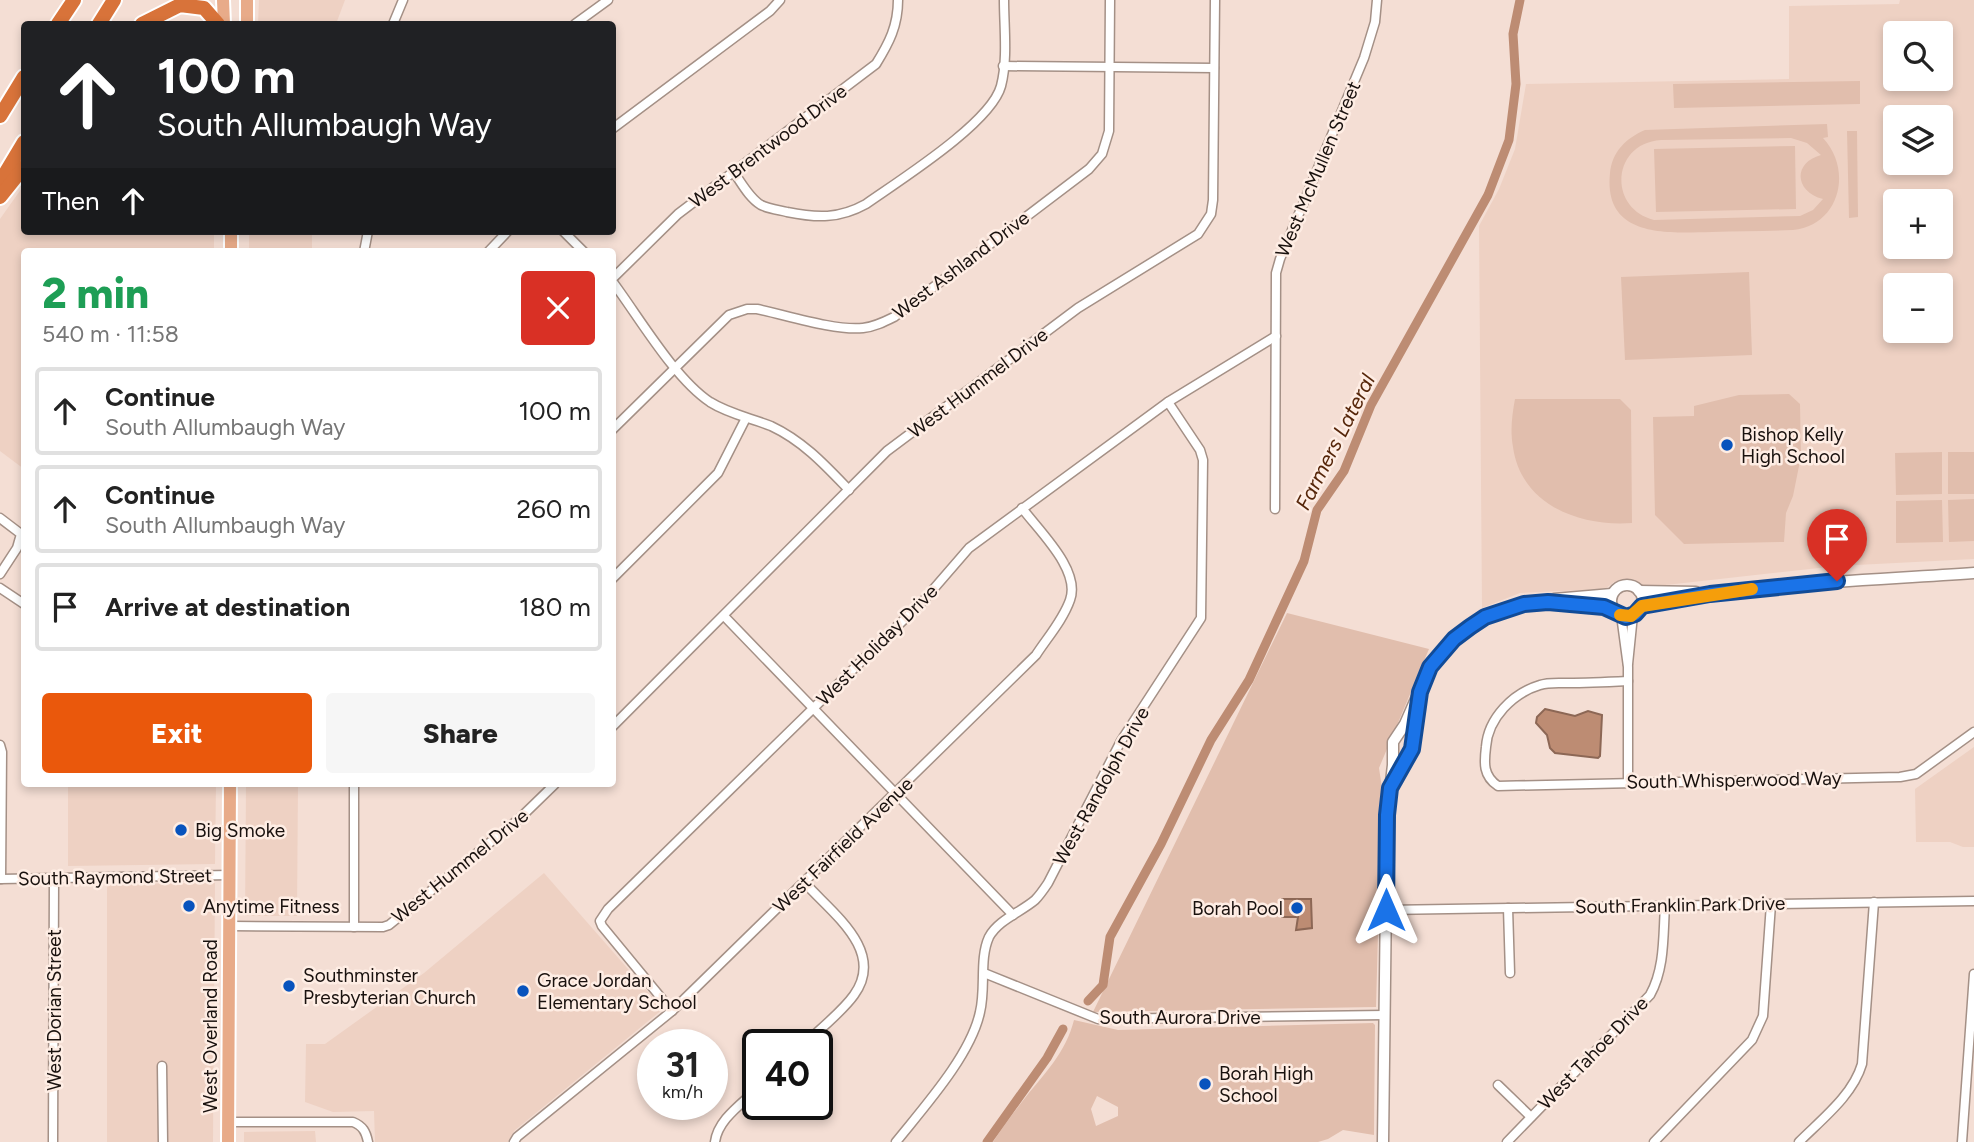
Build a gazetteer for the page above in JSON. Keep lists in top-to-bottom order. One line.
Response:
{"streets":{"main road":["West Overland Road"],"street":["West Brentwood Drive","West McMullen Street","West Ashland Drive","West Hummel Drive","West Holiday Drive","South Whisperwood Way","West Randolph Drive","West Fairfield Avenue","South Raymond Street","South Franklin Park Drive","West Dorian Street","South Aurora Drive","West Tahoe Drive"]},"crossings":[["West McMullen Street","West Holiday Drive"],["West Hummel Drive","West Overland Road"],["West Holiday Drive","West Randolph Drive"],["West Holiday Drive","West Fairfield Avenue"],["West Randolph Drive","South Aurora Drive"],["South Raymond Street","West Dorian Street"],["South Raymond Street","West Overland Road"],["South Franklin Park Drive","West Tahoe Drive"]],"water":["Farmers Lateral"],"places":["Bishop Kelly High School","Big Smoke","Anytime Fitness","Borah Pool","Southminster Presbyterian Church","Grace Jordan Elementary School","Borah High School"],"page":{"map_buttons":["+","−"],"turn":["100 m","South Allumbaugh Way"],"then":"Then","heading":["2 min","540 m · 11:58"],"list":[{"name":"Continue","note":"South Allumbaugh Way","value":"100 m"},{"name":"Continue","note":"South Allumbaugh Way","value":"260 m"},{"name":"Arrive at destination","value":"180 m"}],"buttons":["Exit","Share"],"speed":"31 km/h","limit":"40"}}
